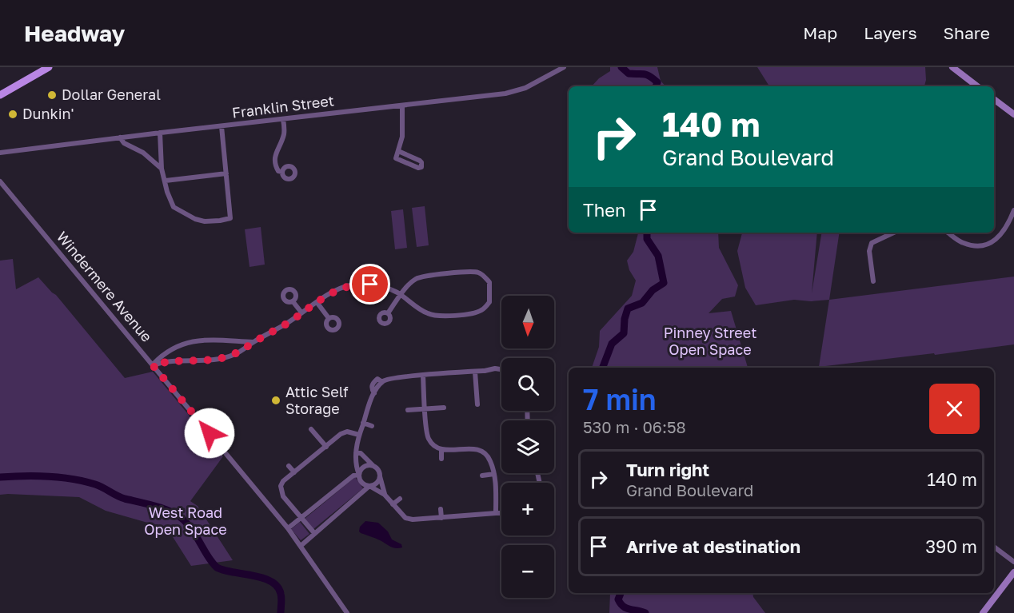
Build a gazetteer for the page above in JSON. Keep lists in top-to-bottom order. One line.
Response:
{"streets":{"street":["Franklin Street","Windermere Avenue"]},"parks":["Pinney Street Open Space","West Road Open Space"],"places":["Dollar General","Dunkin'","Attic Self Storage"],"north":"bottom","page":{"header":"Headway","nav":["Map","Layers","Share"],"turn":["140 m","Grand Boulevard"],"then":"Then","map_buttons":["+","−"],"heading":["7 min","530 m · 06:58"],"list":[{"name":"Turn right","note":"Grand Boulevard","value":"140 m"},{"name":"Arrive at destination","value":"390 m"}]}}
